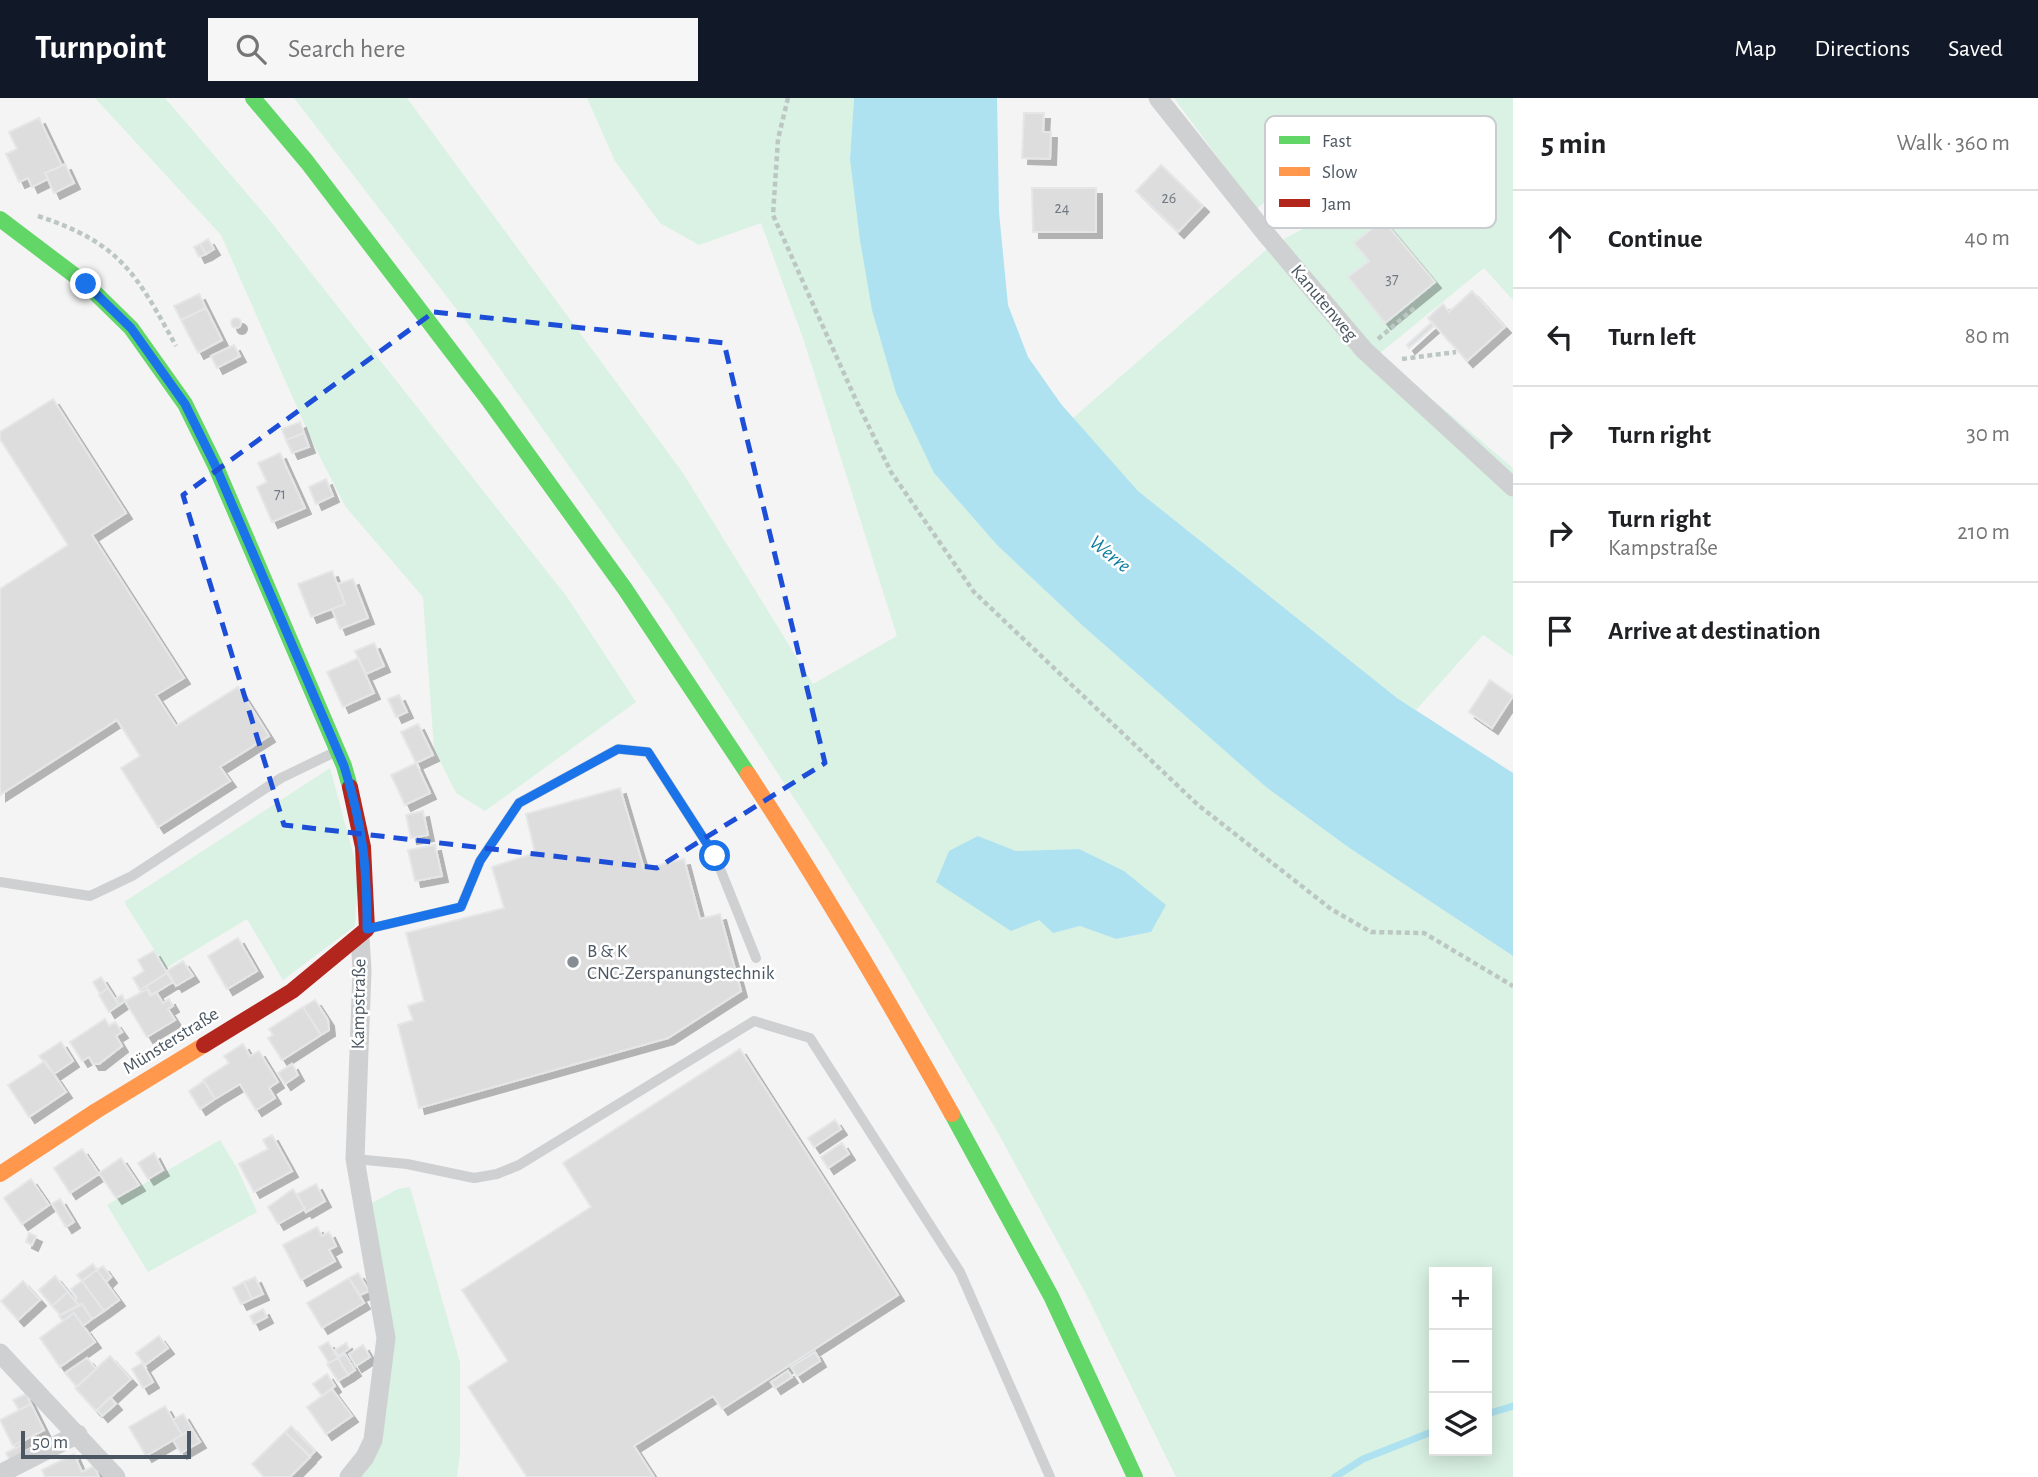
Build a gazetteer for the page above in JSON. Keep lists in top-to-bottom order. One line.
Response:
{"streets":{"main road":["Kampstraße","Münsterstraße"],"street":["Kanutenweg"]},"crossings":[["Kampstraße","Münsterstraße"]],"water":["Werre"],"places":["B & K CNC-Zerspanungstechnik"],"house_numbers":["26","24","37","71"],"legend":["Fast","Slow","Jam"],"scale_bar":"50 m","page":{"header":"Turnpoint","search":"Search here","nav":["Map","Directions","Saved"],"heading":["5 min","Walk · 360 m"],"list":[["Continue","40 m"],["Turn left","80 m"],["Turn right","30 m"],["Turn right","Kampstraße","210 m"],"Arrive at destination"],"map_buttons":["+","−"],"scale":"50 m"}}
